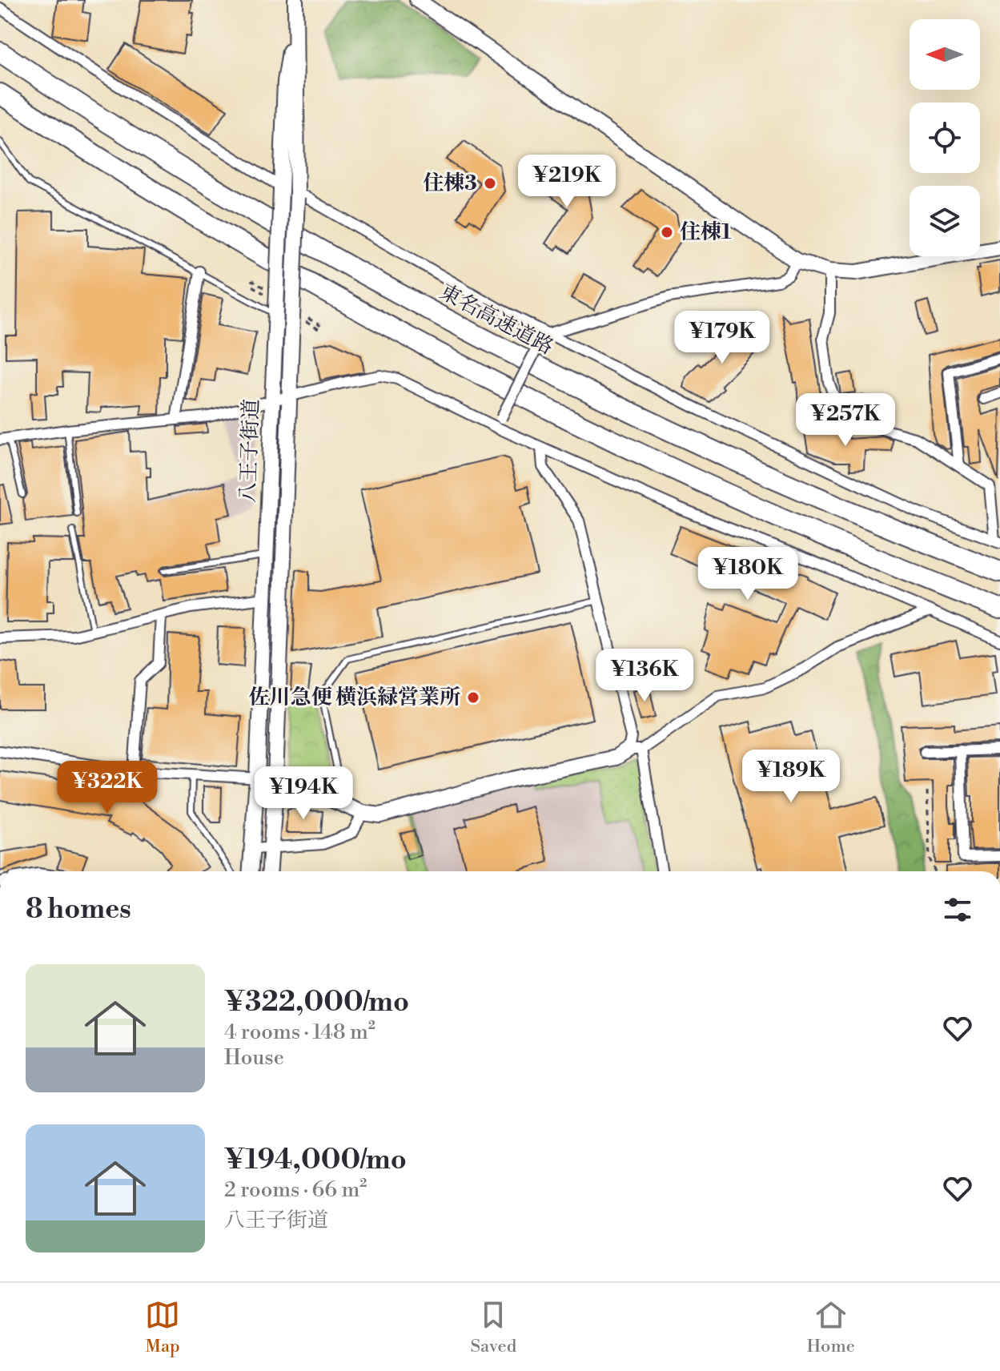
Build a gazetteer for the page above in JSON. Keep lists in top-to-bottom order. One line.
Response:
{"streets":{"highway":["東名高速道路"],"street":["八王子街道"]},"places":["住棟3","住棟1","佐川急便 横浜緑営業所"],"north":"left","page":{"price":["¥219K","¥179K","¥257K","¥180K","¥136K","¥189K","¥322K","¥194K"],"heading":"8 homes","list":[{"name":"¥322,000/mo","note":"4 rooms · 148 m² · House"},{"name":"¥194,000/mo","note":"2 rooms · 66 m² · 八王子街道"}],"tabs":["Map","Saved","Home"]}}
